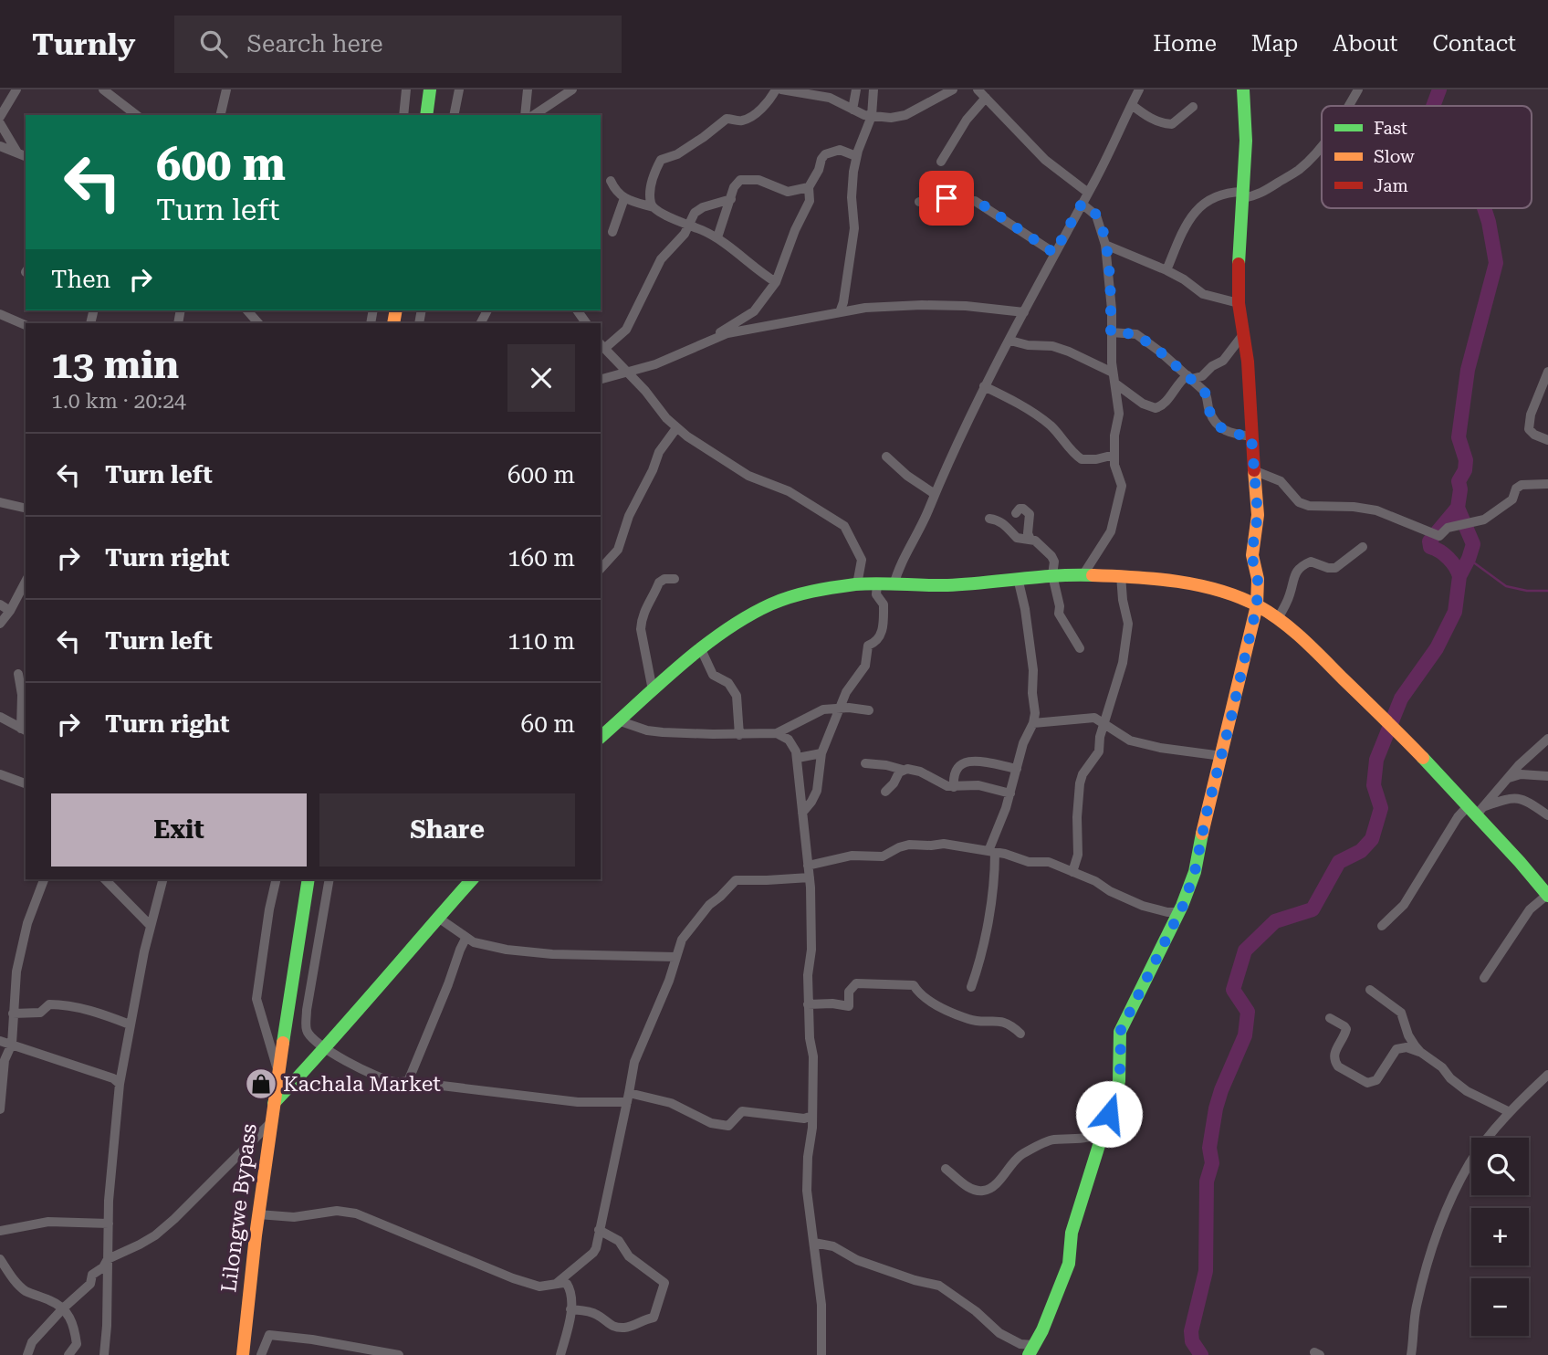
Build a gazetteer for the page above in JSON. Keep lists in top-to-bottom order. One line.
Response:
{"streets":{"street":["Lilongwe Bypass"]},"places":{"shop":["Kachala Market"]},"legend":["Fast","Slow","Jam"],"page":{"header":"Turnly","search":"Search here","nav":["Home","Map","About","Contact"],"turn":["600 m","Turn left"],"then":"Then","heading":["13 min","1.0 km · 20:24"],"list":[{"name":"Turn left","value":"600 m"},{"name":"Turn right","value":"160 m"},{"name":"Turn left","value":"110 m"},{"name":"Turn right","value":"60 m"}],"buttons":["Exit","Share"],"map_buttons":["+","−"]}}
